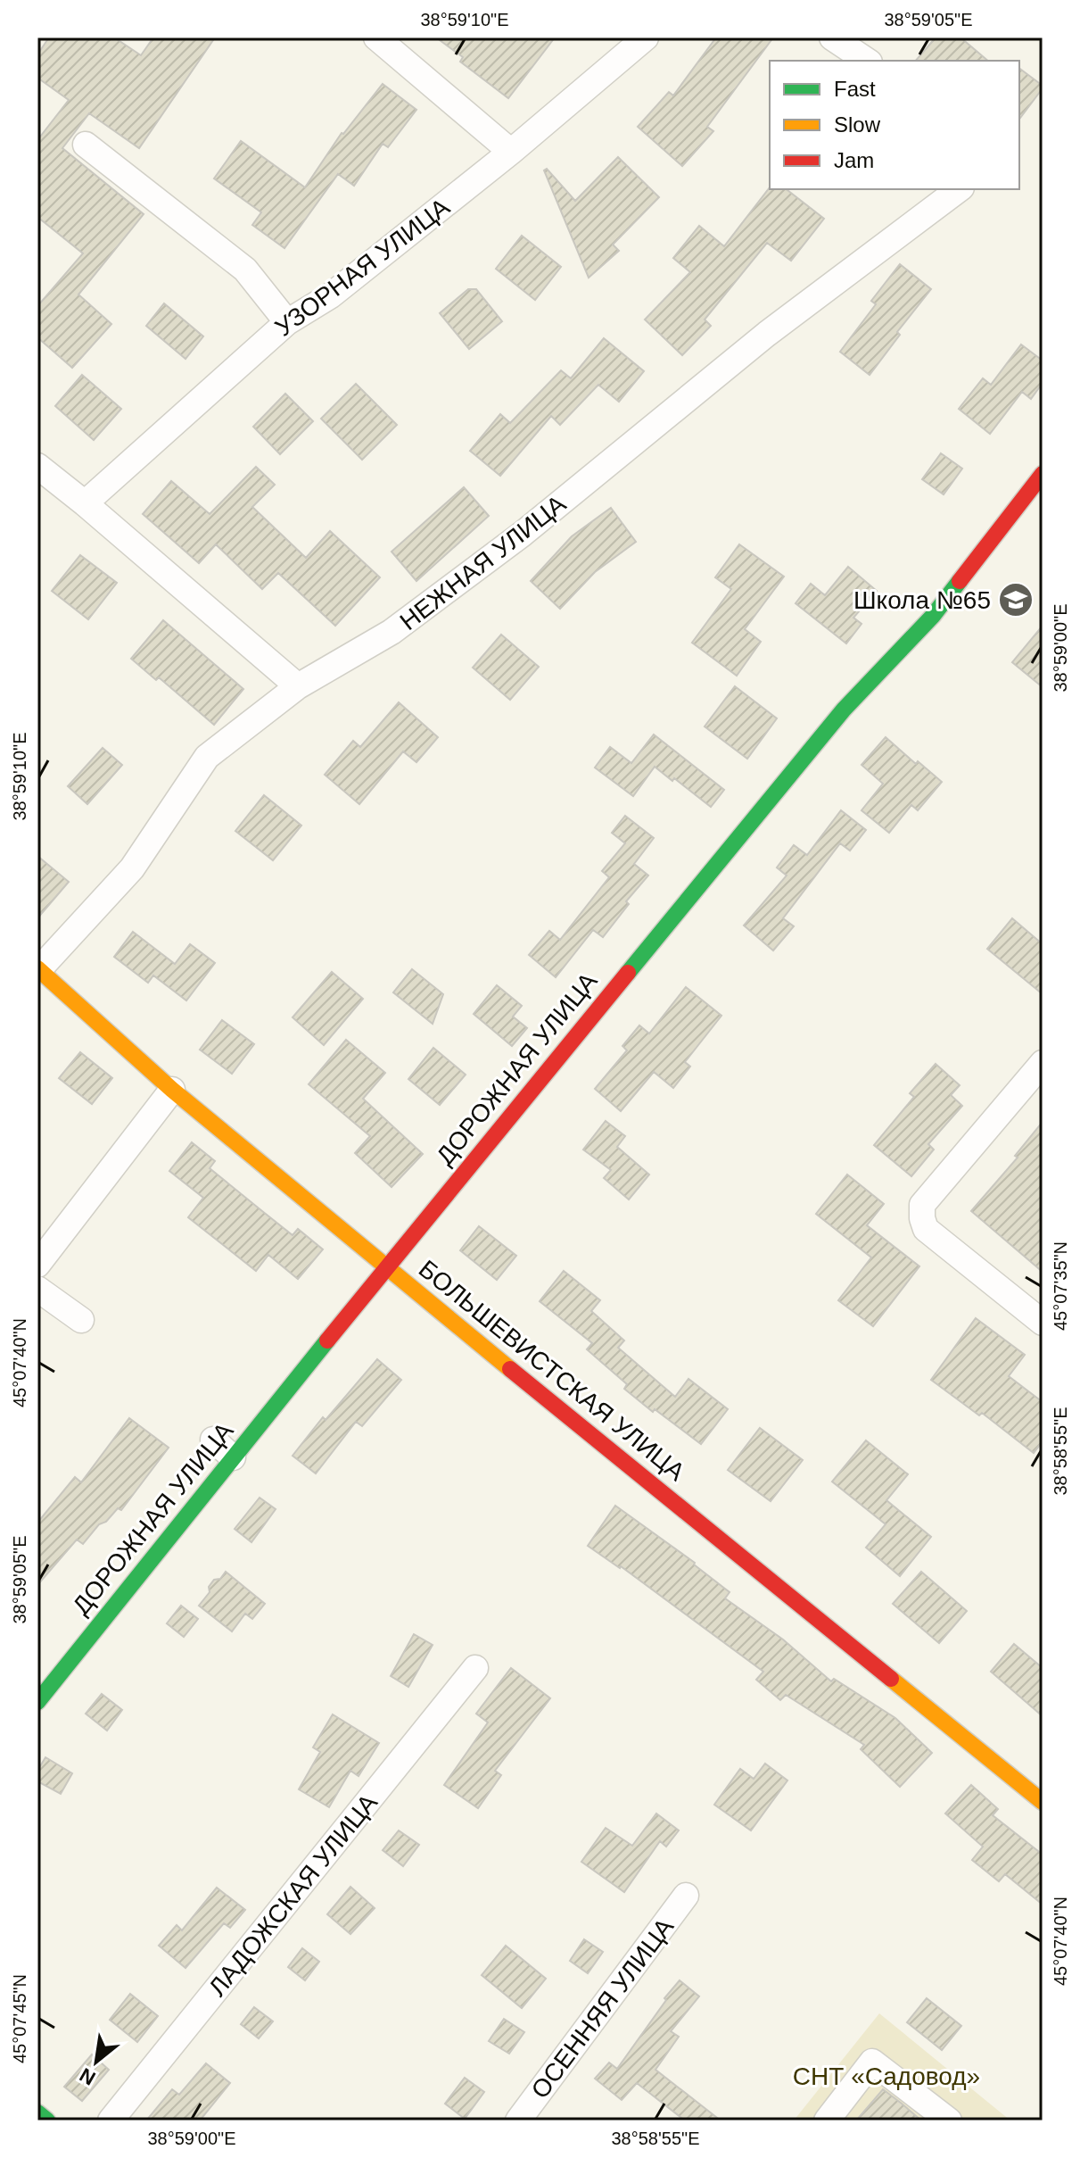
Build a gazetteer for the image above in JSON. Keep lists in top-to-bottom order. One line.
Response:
{"streets":{"street":["УЗОРНАЯ УЛИЦА","НЕЖНАЯ УЛИЦА","ДОРОЖНАЯ УЛИЦА","БОЛЬШЕВИСТСКАЯ УЛИЦА","ЛАДОЖСКАЯ УЛИЦА","ОСЕННЯЯ УЛИЦА"]},"crossings":[["НЕЖНАЯ УЛИЦА","БОЛЬШЕВИСТСКАЯ УЛИЦА"],["ДОРОЖНАЯ УЛИЦА","БОЛЬШЕВИСТСКАЯ УЛИЦА"]],"parks":["СНТ «Садовод»"],"places":{"school or university":["Школа №65"]},"legend":["Fast","Slow","Jam"],"north":"bottom left","coordinates":["38°59'10\"E","38°59'05\"E","38°59'00\"E","45°07'35\"N","45°07'40\"N","38°58'55\"E","45°07'45\"N"]}
